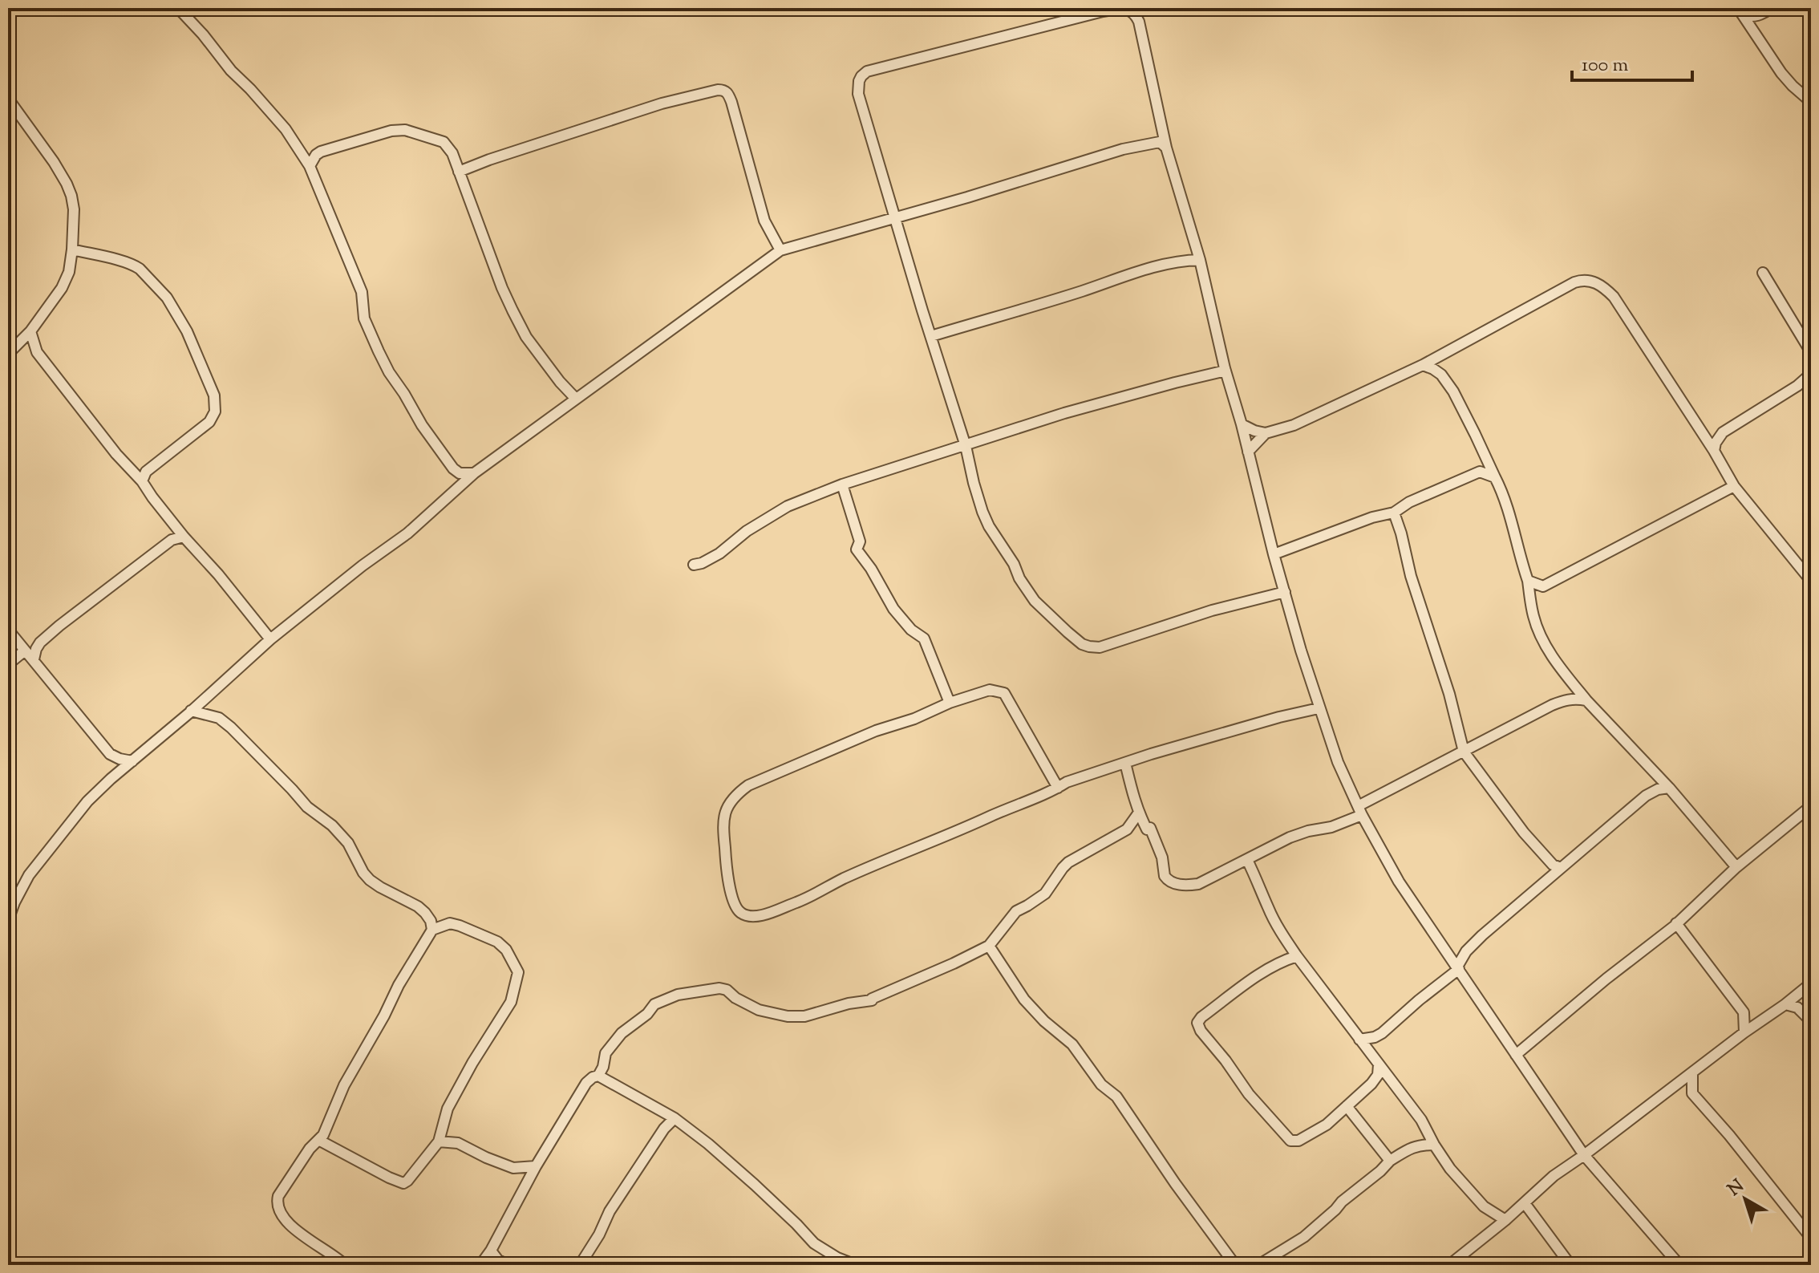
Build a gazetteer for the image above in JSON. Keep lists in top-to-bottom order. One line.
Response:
{"scale_bar":"100 m","north":"top left"}
